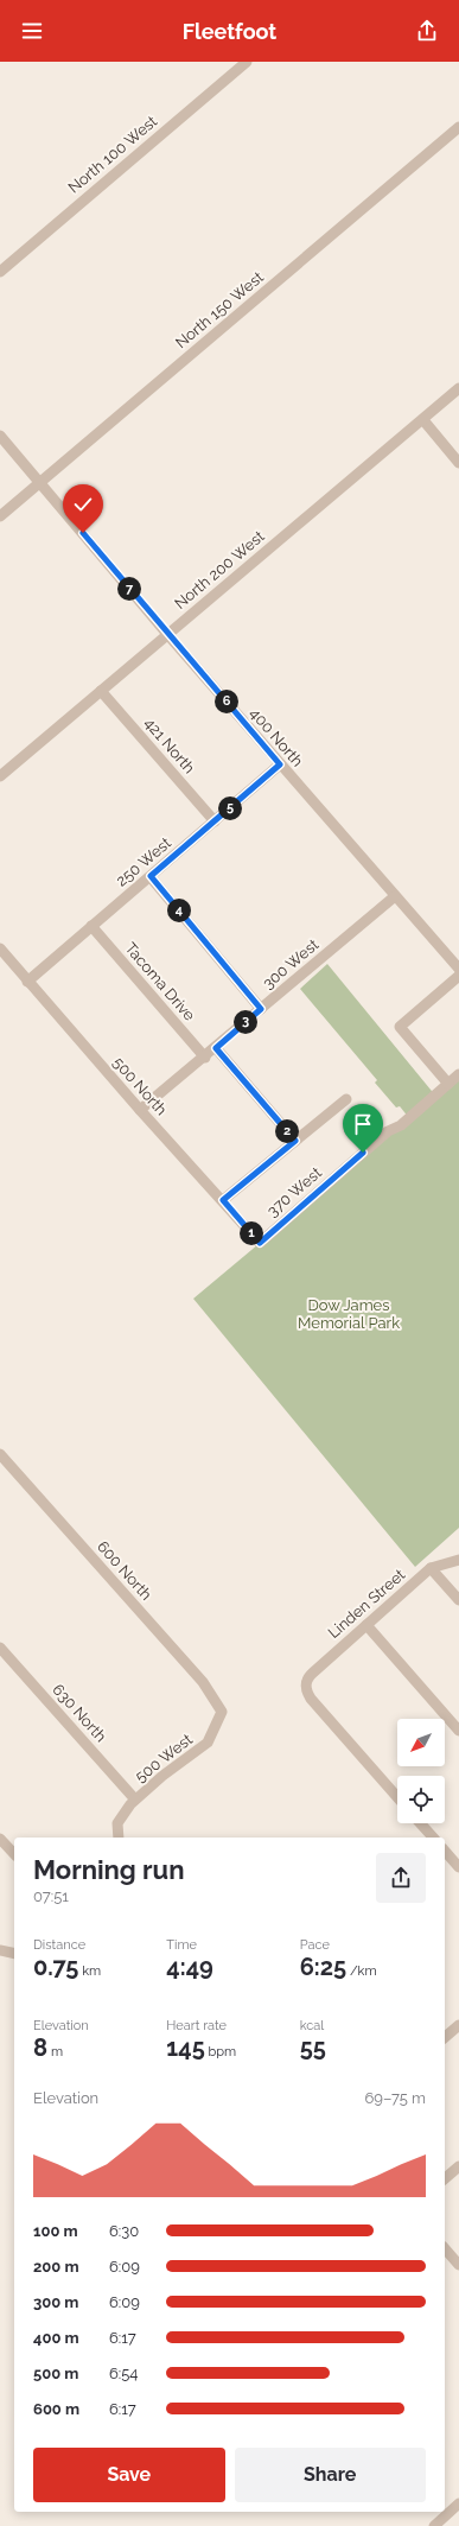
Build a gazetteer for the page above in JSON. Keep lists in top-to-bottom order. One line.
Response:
{"streets":{"street":["North 100 West","North 150 West","North 200 West","400 North","421 North","250 West","300 West","Tacoma Drive","500 North","370 West","600 North","Linden Street","630 North","500 West"]},"crossings":[["North 150 West","400 North"],["North 200 West","400 North"],["North 200 West","421 North"],["400 North","250 West"],["400 North","300 West"],["421 North","250 West"],["250 West","Tacoma Drive"],["250 West","500 North"],["300 West","Tacoma Drive"],["300 West","500 North"],["500 North","370 West"],["600 North","500 West"],["630 North","500 West"]],"parks":["Dow James Memorial Park"],"north":"bottom left","page":{"header":"Fleetfoot","pins":["7","6","5","4","3","2","1"],"heading":["Morning run","07:51"],"stats":[["Distance","0.75 km"],["Time","4:49"],["Pace","6:25 /km"],["Elevation","8 m"],["Heart rate","145 bpm"],["kcal","55"]],"chart":["Elevation","69–75 m"],"list":[{"name":"100 m","note":"6:30"},{"name":"200 m","note":"6:09"},{"name":"300 m","note":"6:09"},{"name":"400 m","note":"6:17"},{"name":"500 m","note":"6:54"},{"name":"600 m","note":"6:17"}],"buttons":["Save","Share"]}}
